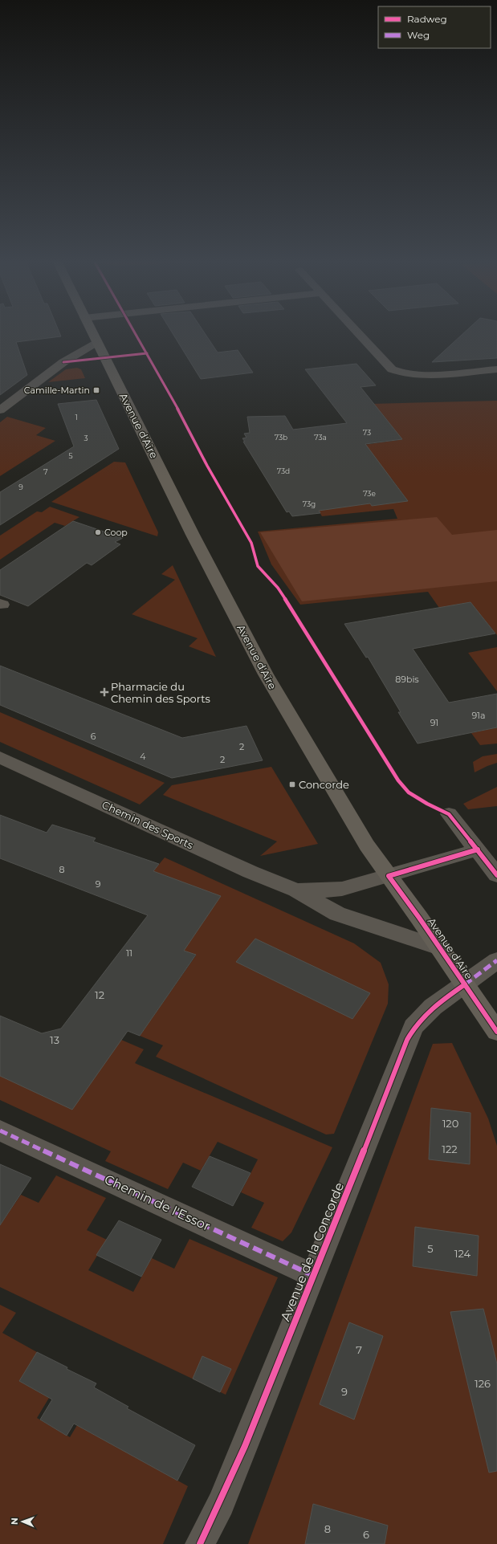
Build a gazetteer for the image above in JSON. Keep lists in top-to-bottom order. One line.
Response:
{"streets":{"main road":["Avenue d'Aïre"],"street":["Chemin des Sports","Chemin de l'Essor","Avenue de la Concorde"]},"crossings":[["Avenue d'Aïre","Chemin des Sports"],["Avenue d'Aïre","Avenue de la Concorde"],["Chemin de l'Essor","Avenue de la Concorde"]],"places":{"transit":["Camille-Martin","Concorde"],"other":["Coop"],"health":["Pharmacie du Chemin des Sports"]},"house_numbers":["1","73","73b","73a","3","5","73d","7","9","73e","73g","89bis","91a","91","6","2","4","2","8","9","11","12","13","120","122","5","124","7","126","9","8","6"],"legend":["Radweg","Weg"],"north":"left"}
